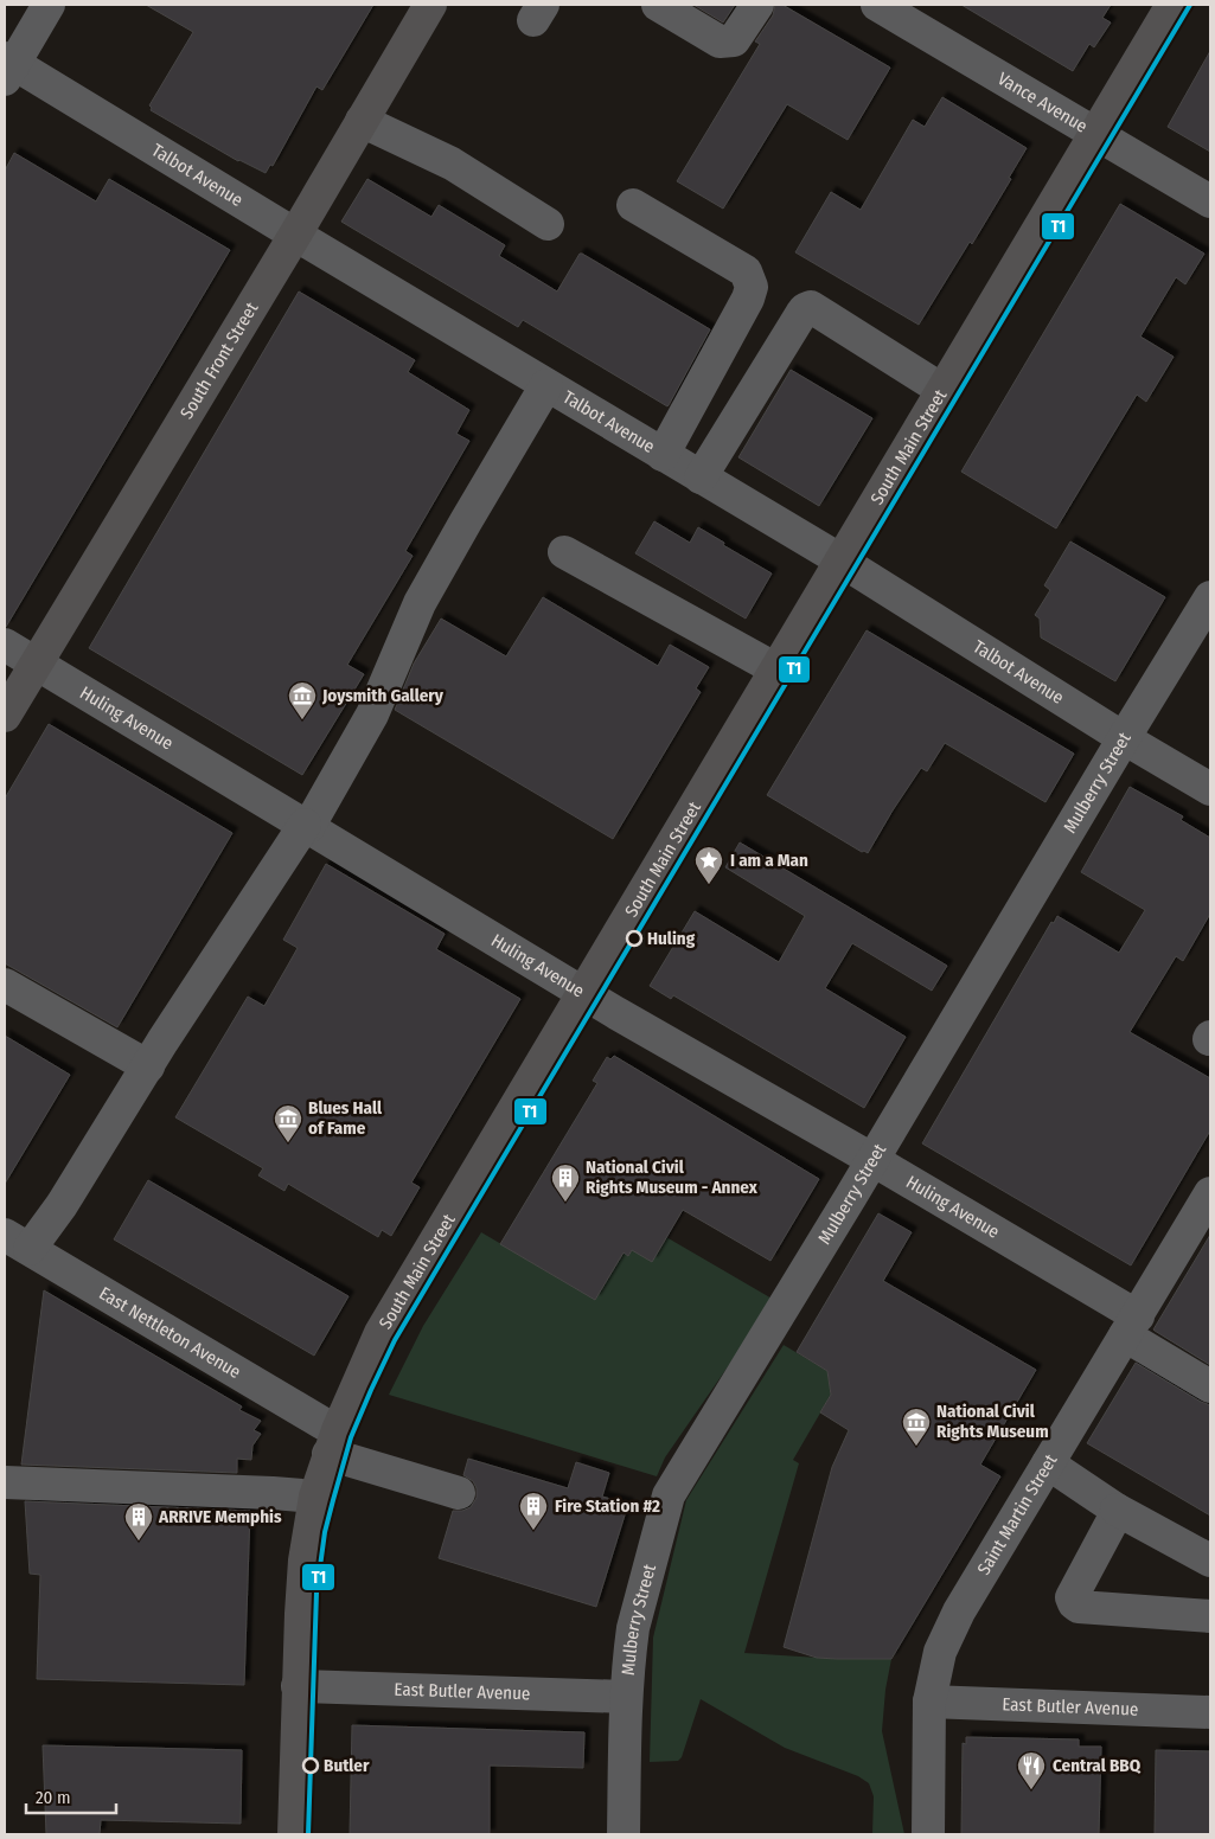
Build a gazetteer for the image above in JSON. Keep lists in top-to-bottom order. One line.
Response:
{"streets":{"main road":["South Front Street","South Main Street"],"street":["Vance Avenue","Talbot Avenue","Huling Avenue","Mulberry Street","East Nettleton Avenue","Saint Martin Street","East Butler Avenue"]},"crossings":[["Vance Avenue","South Main Street"],["Talbot Avenue","South Front Street"],["Talbot Avenue","South Main Street"],["Talbot Avenue","Mulberry Street"],["South Front Street","Huling Avenue"],["South Main Street","Huling Avenue"],["South Main Street","East Nettleton Avenue"],["South Main Street","East Butler Avenue"],["Huling Avenue","Mulberry Street"],["Huling Avenue","Saint Martin Street"],["Mulberry Street","East Butler Avenue"],["Saint Martin Street","East Butler Avenue"]],"places":{"museum":["Joysmith Gallery","Blues Hall of Fame","National Civil Rights Museum"],"place":["I am a Man"],"other":["Huling","Butler"],"building":["National Civil Rights Museum - Annex","Fire Station #2","ARRIVE Memphis"],"restaurant":["Central BBQ"]},"lines":["transit line T1"],"scale_bar":"20 m"}
